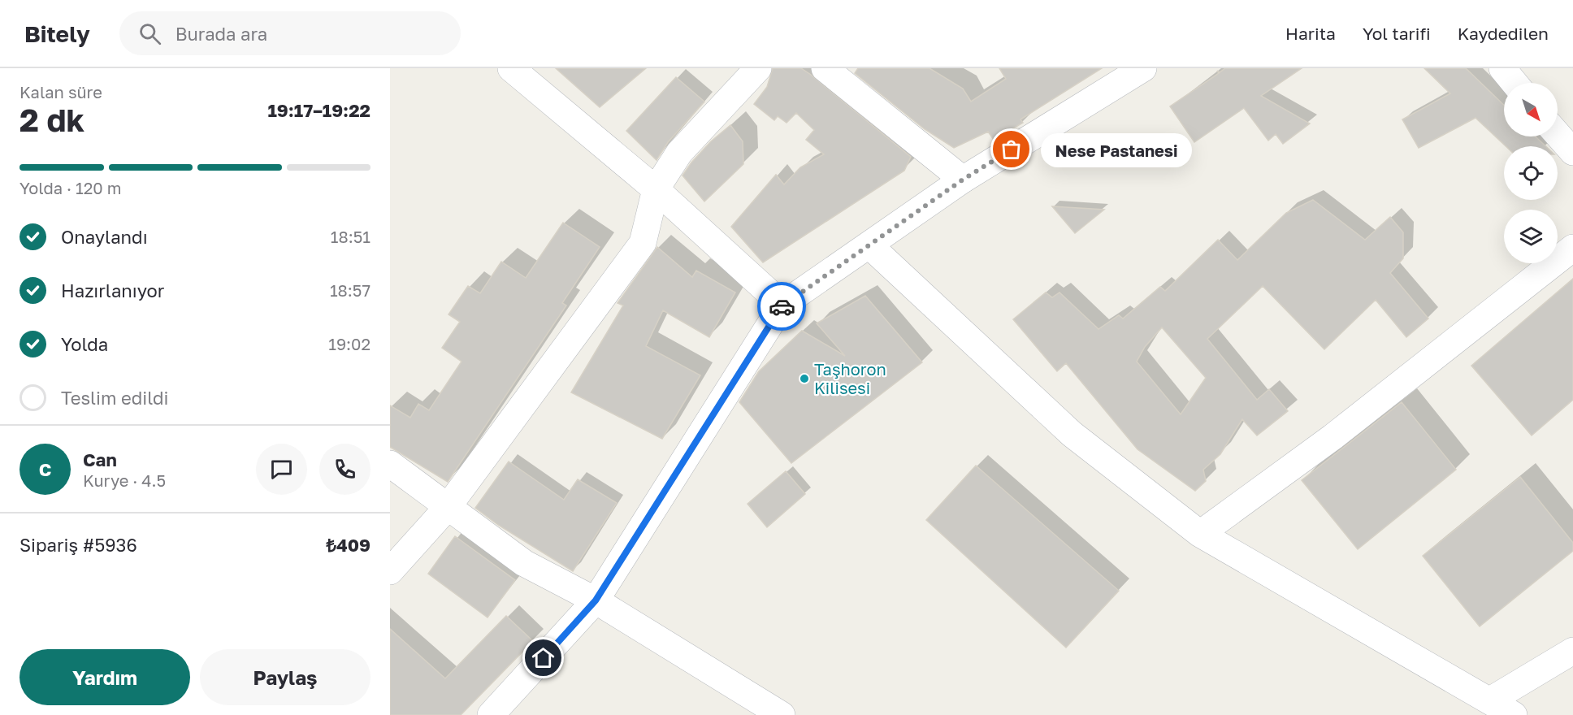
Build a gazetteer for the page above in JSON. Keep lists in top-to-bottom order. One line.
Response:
{"places":["Nese Pastanesi","Taşhoron Kilisesi"],"north":"bottom right","page":{"header":"Bitely","search":"Burada ara","nav":["Harita","Yol tarifi","Kaydedilen"],"heading":["2 dk","Kalan süre","19:17–19:22"],"panel":["Can","Kurye · 4.5","Sipariş #5936","₺409"],"bubble":"Nese Pastanesi","bar":"Yolda · 120 m","list":[["Onaylandı","18:51"],["Hazırlanıyor","18:57"],["Yolda","19:02"],"Teslim edildi"],"round":"C","buttons":["Yardım","Paylaş"]}}
